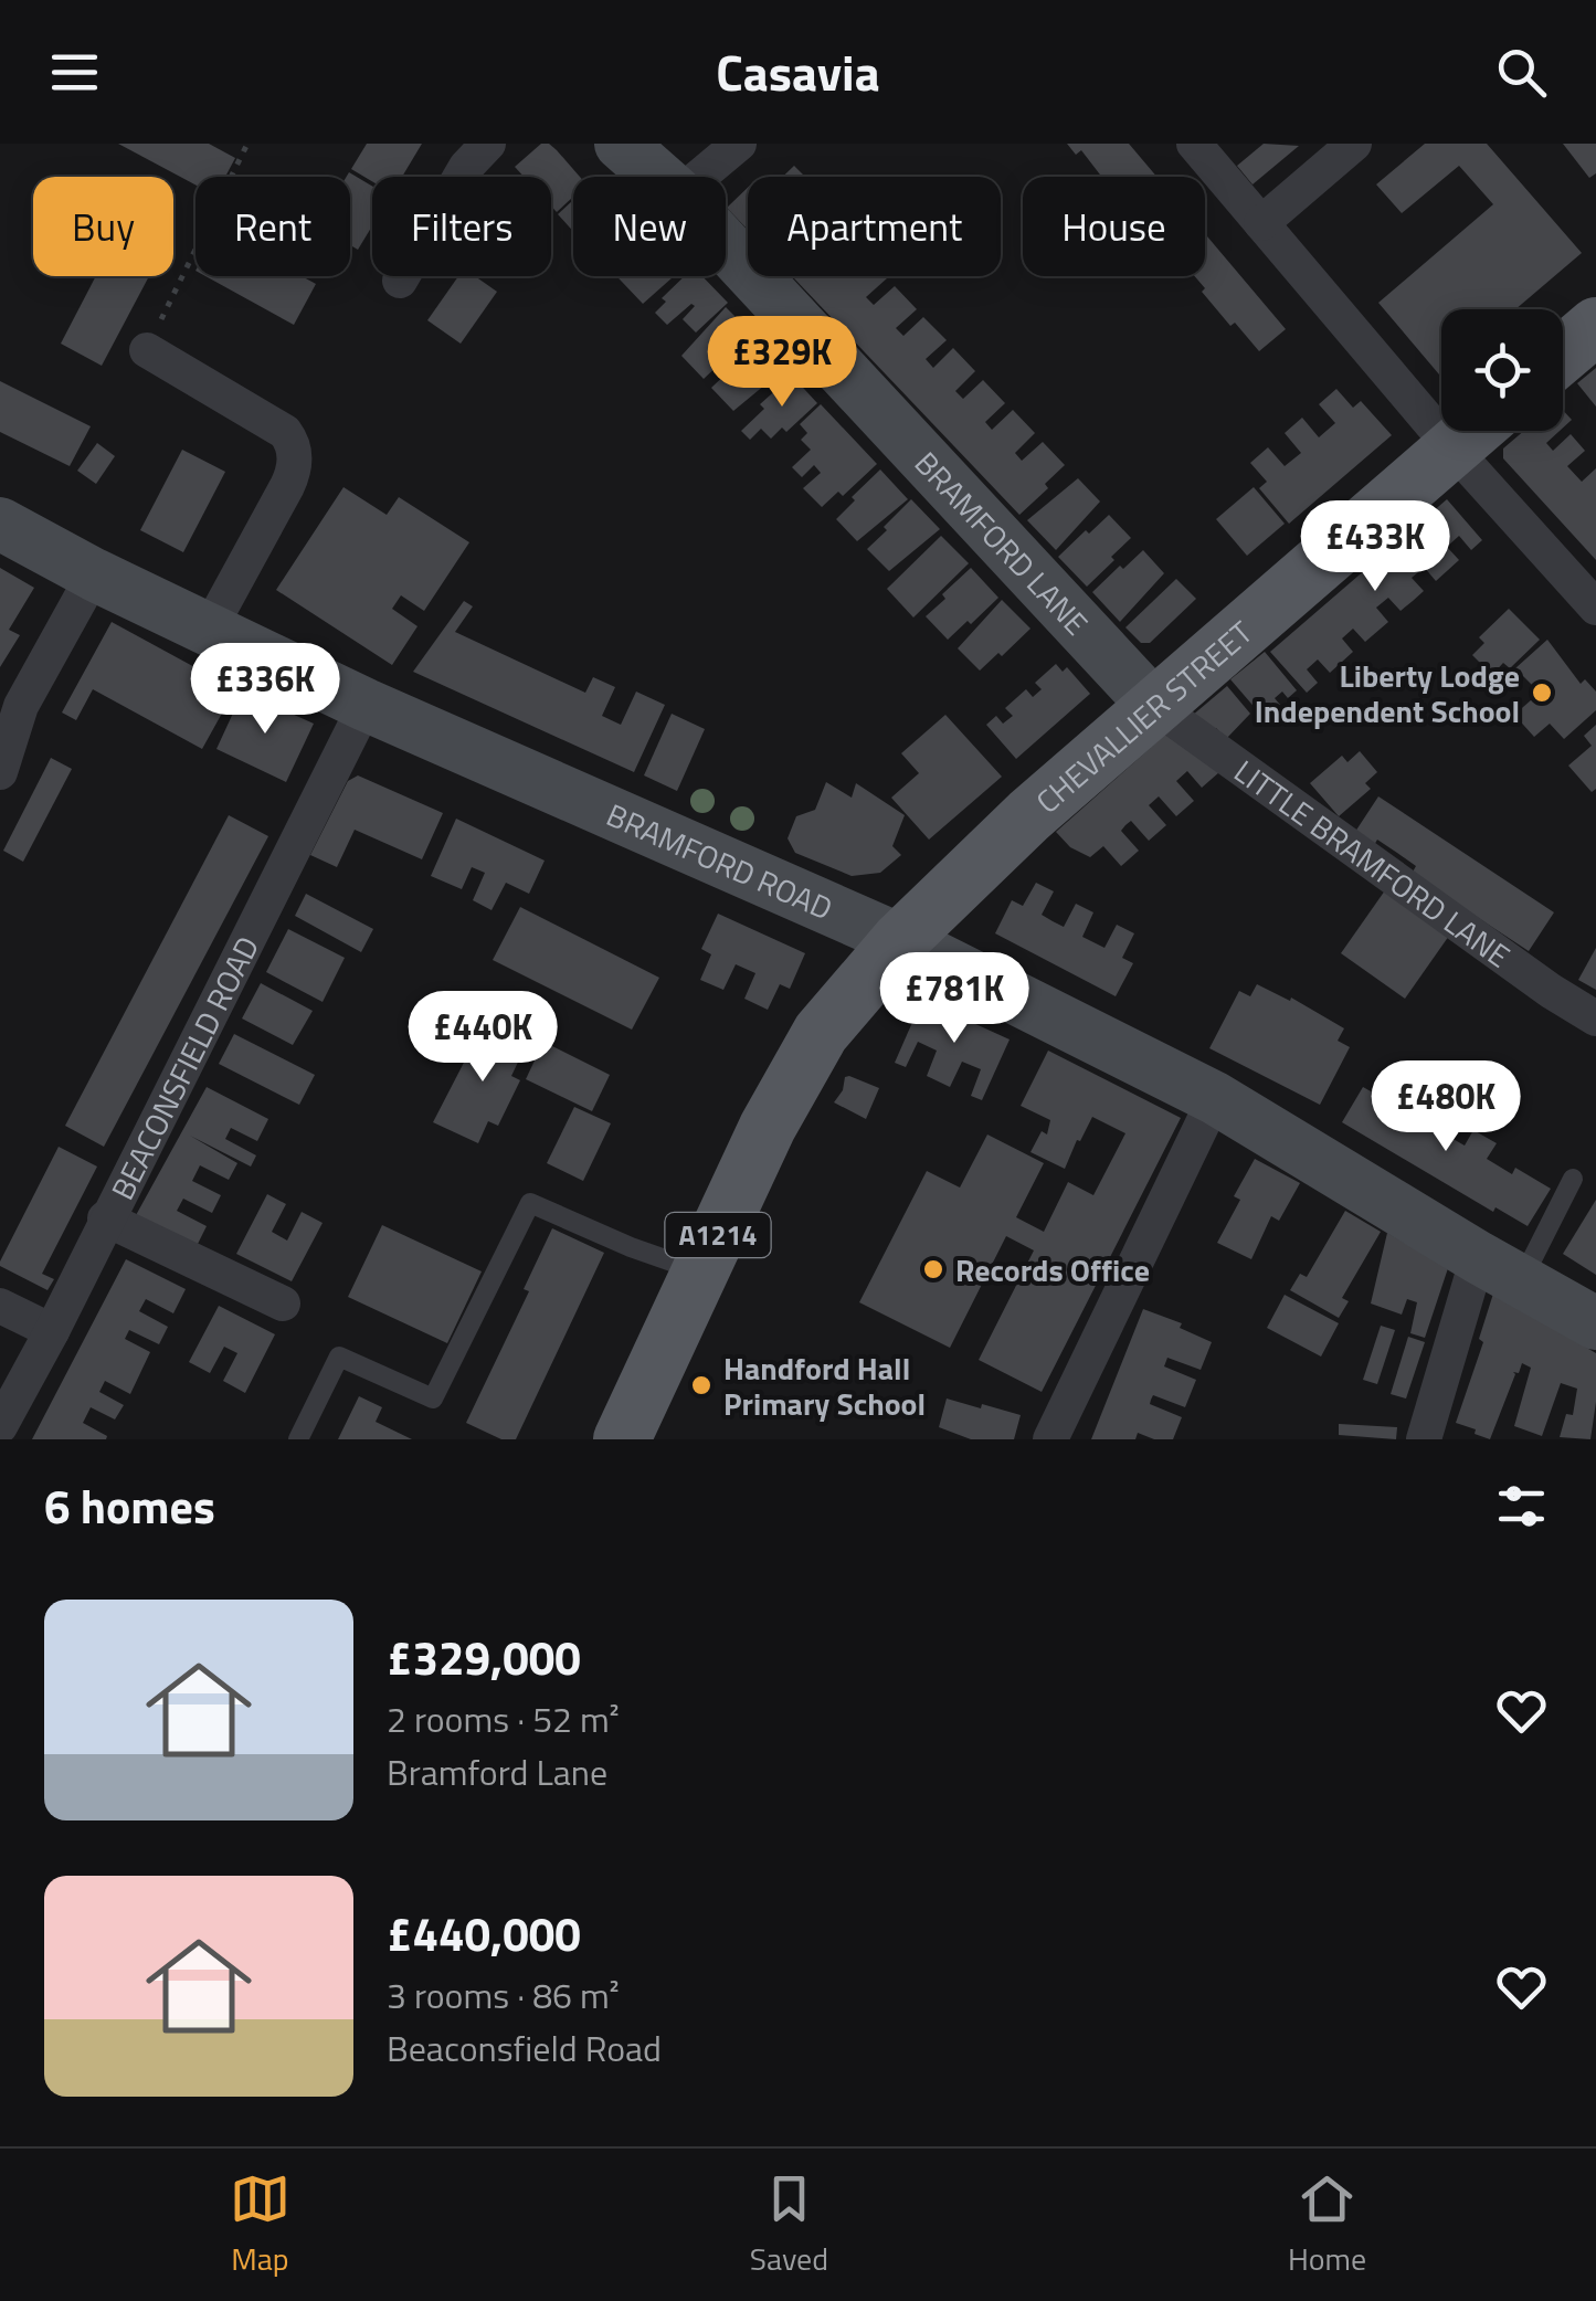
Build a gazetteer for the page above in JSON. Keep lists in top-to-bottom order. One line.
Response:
{"streets":{"main road":["BRAMFORD LANE","CHEVALLIER STREET","BRAMFORD ROAD","A1214"],"street":["LITTLE BRAMFORD LANE","BEACONSFIELD ROAD"]},"crossings":[["BRAMFORD LANE","CHEVALLIER STREET"],["BRAMFORD LANE","LITTLE BRAMFORD LANE"],["CHEVALLIER STREET","BRAMFORD ROAD"],["CHEVALLIER STREET","LITTLE BRAMFORD LANE"],["CHEVALLIER STREET","A1214"],["BRAMFORD ROAD","BEACONSFIELD ROAD"],["BRAMFORD ROAD","A1214"]],"places":["Liberty Lodge Independent School","Records Office","Handford Hall Primary School"],"page":{"header":"Casavia","chip":["Buy","Rent","Filters","New","Apartment","House"],"price":["£329K","£433K","£336K","£781K","£440K","£480K"],"heading":"6 homes","list":[{"name":"£329,000","note":"2 rooms · 52 m² · Bramford Lane"},{"name":"£440,000","note":"3 rooms · 86 m² · Beaconsfield Road"}],"tabs":["Map","Saved","Home"]}}
